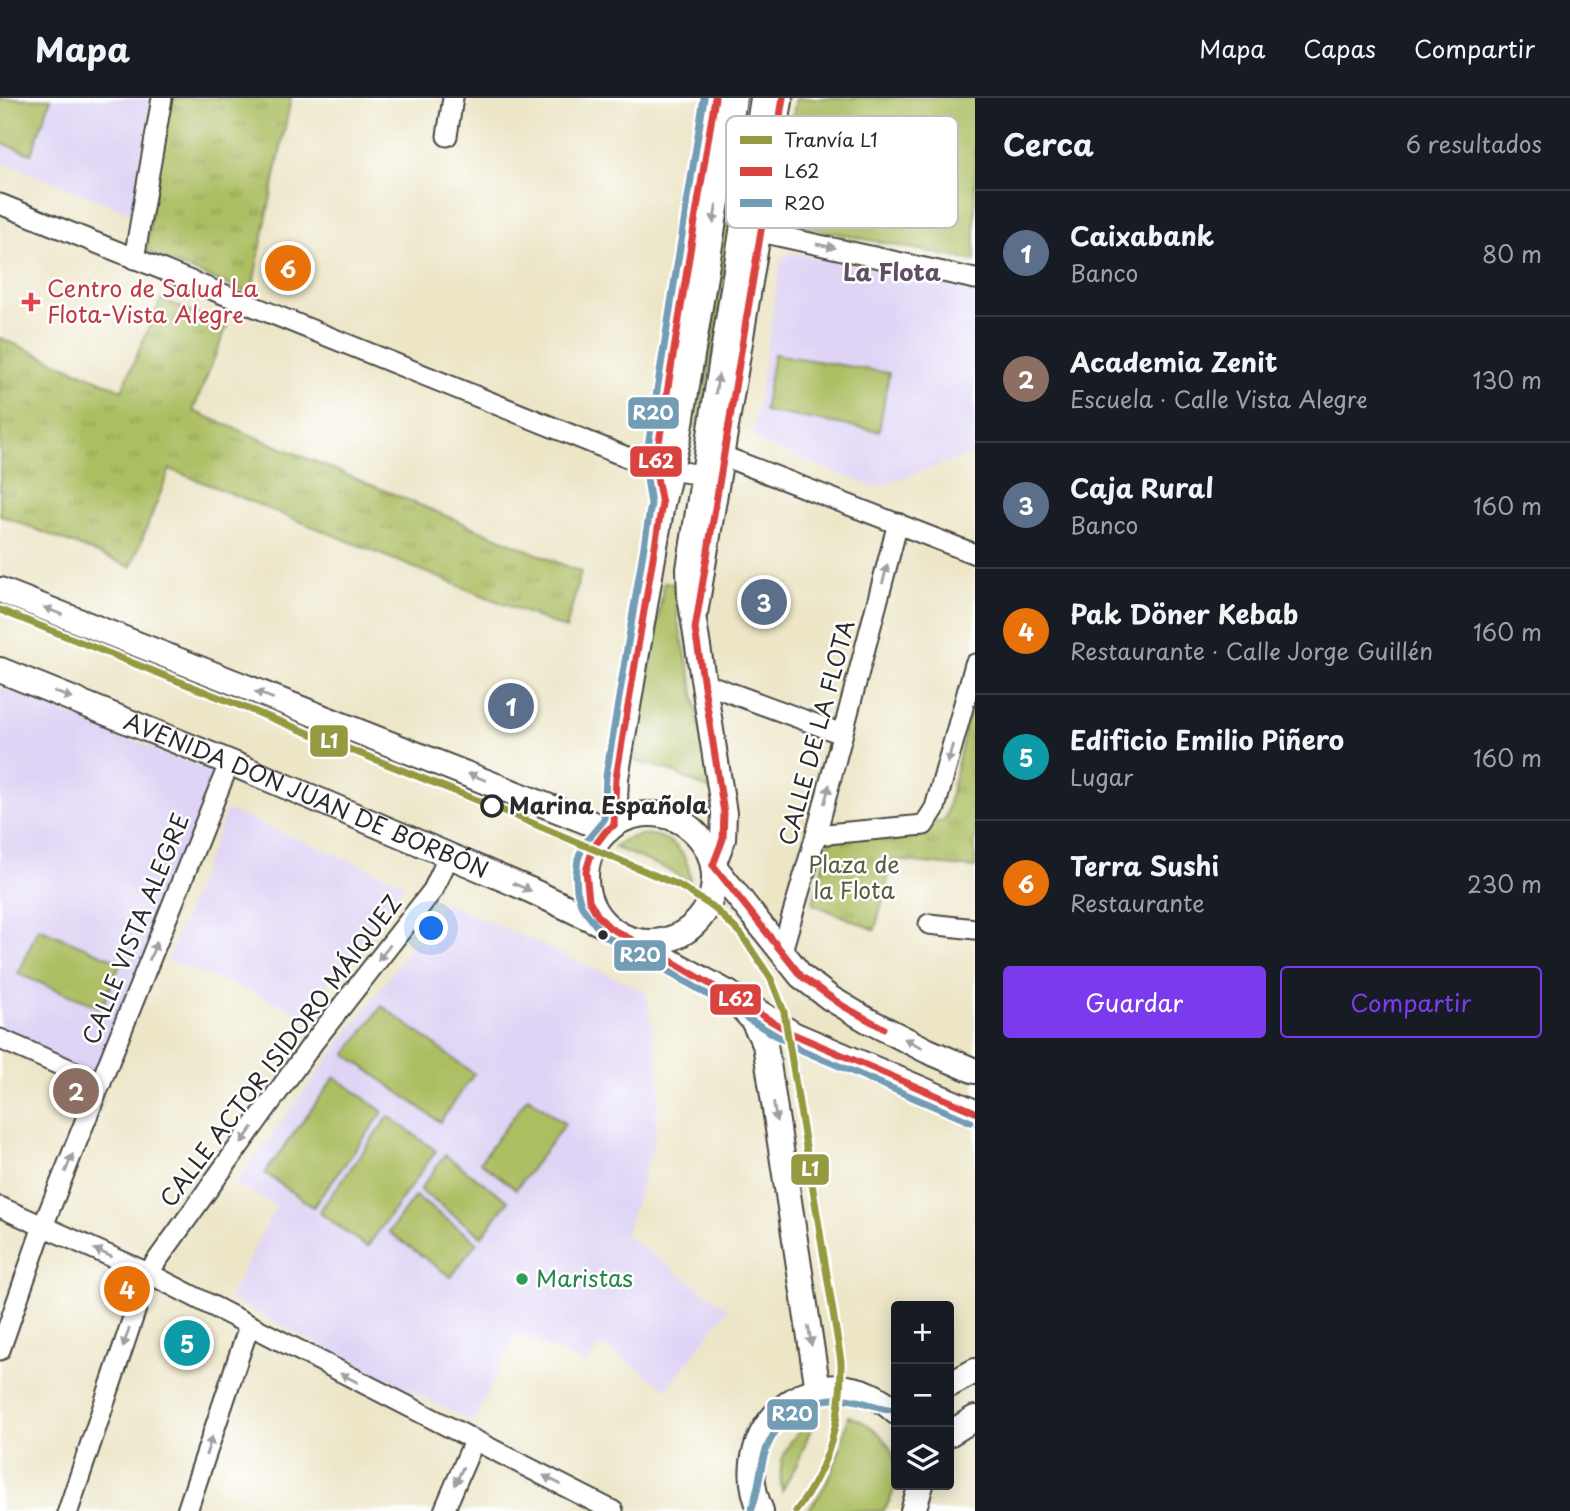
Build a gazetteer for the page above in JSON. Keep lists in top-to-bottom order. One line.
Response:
{"streets":{"main road":["AVENIDA DON JUAN DE BORBÓN"],"street":["CALLE DE LA FLOTA","CALLE VISTA ALEGRE","CALLE ACTOR ISIDORO MÁIQUEZ"]},"crossings":[["AVENIDA DON JUAN DE BORBÓN","CALLE VISTA ALEGRE"],["AVENIDA DON JUAN DE BORBÓN","CALLE ACTOR ISIDORO MÁIQUEZ"]],"one_way":["CALLE DE LA FLOTA","CALLE VISTA ALEGRE","CALLE ACTOR ISIDORO MÁIQUEZ"],"districts":["La Flota"],"parks":["Plaza de la Flota"],"places":{"health":["Centro de Salud La Flota-Vista Alegre"],"other":["Marina Española","Maristas"]},"lines":["transit line L62","transit line R20","tram line L1"],"legend":["Tranvía L1","L62","R20"],"page":{"header":"Mapa","nav":["Mapa","Capas","Compartir"],"heading":["Cerca","6 resultados"],"list":[{"mark":"1","name":"Caixabank","note":"Banco","value":"80 m"},{"mark":"2","name":"Academia Zenit","note":"Escuela · Calle Vista Alegre","value":"130 m"},{"mark":"3","name":"Caja Rural","note":"Banco","value":"160 m"},{"mark":"4","name":"Pak Döner Kebab","note":"Restaurante · Calle Jorge Guillén","value":"160 m"},{"mark":"5","name":"Edificio Emilio Piñero","note":"Lugar","value":"160 m"},{"mark":"6","name":"Terra Sushi","note":"Restaurante","value":"230 m"}],"pins":["6","3","1","2","4","5"],"buttons":["Guardar","Compartir"],"map_buttons":["+","−"]}}
